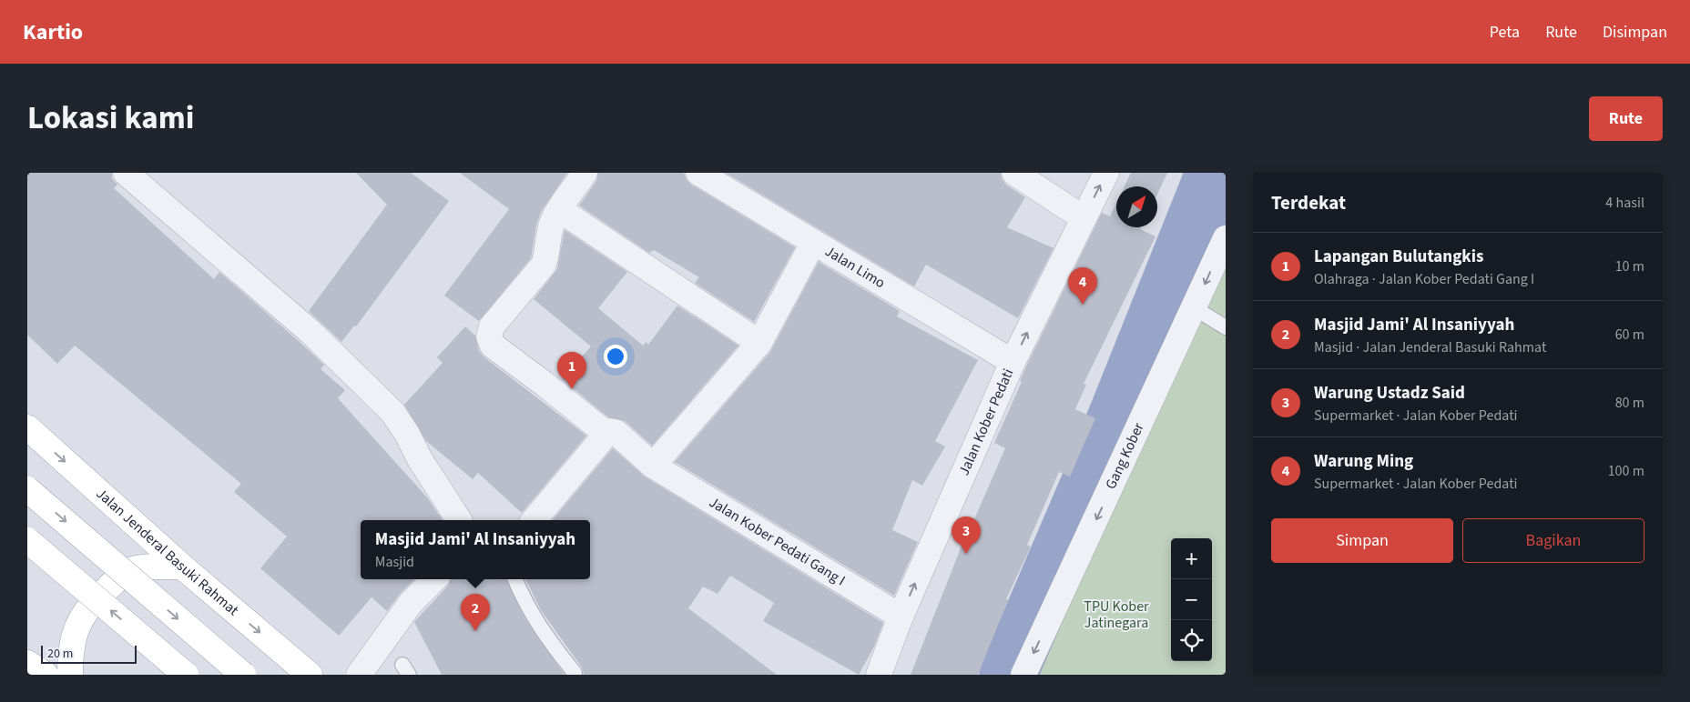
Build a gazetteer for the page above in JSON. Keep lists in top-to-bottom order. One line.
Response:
{"streets":{"main road":["Jalan Jenderal Basuki Rahmat"],"street":["Jalan Limo","Jalan Kober Pedati","Gang Kober","Jalan Kober Pedati Gang I"]},"crossings":[["Jalan Limo","Jalan Kober Pedati"],["Jalan Kober Pedati","Jalan Kober Pedati Gang I"]],"one_way":["Jalan Kober Pedati","Gang Kober"],"parks":["TPU Kober Jatinegara"],"scale_bar":"20 m","north":"top right","page":{"header":"Kartio","nav":["Peta","Rute","Disimpan"],"title":"Lokasi kami","buttons":["Rute",["Simpan","Bagikan"]],"heading":["Terdekat","4 hasil"],"list":[{"mark":"1","name":"Lapangan Bulutangkis","note":"Olahraga · Jalan Kober Pedati Gang I","value":"10 m"},{"mark":"2","name":"Masjid Jami' Al Insaniyyah","note":"Masjid · Jalan Jenderal Basuki Rahmat","value":"60 m"},{"mark":"3","name":"Warung Ustadz Said","note":"Supermarket · Jalan Kober Pedati","value":"80 m"},{"mark":"4","name":"Warung Ming","note":"Supermarket · Jalan Kober Pedati","value":"100 m"}],"pins":["4","1","3","2"],"popup":["Masjid Jami' Al Insaniyyah","Masjid"],"map_buttons":["+","−"],"scale":"20 m"}}
